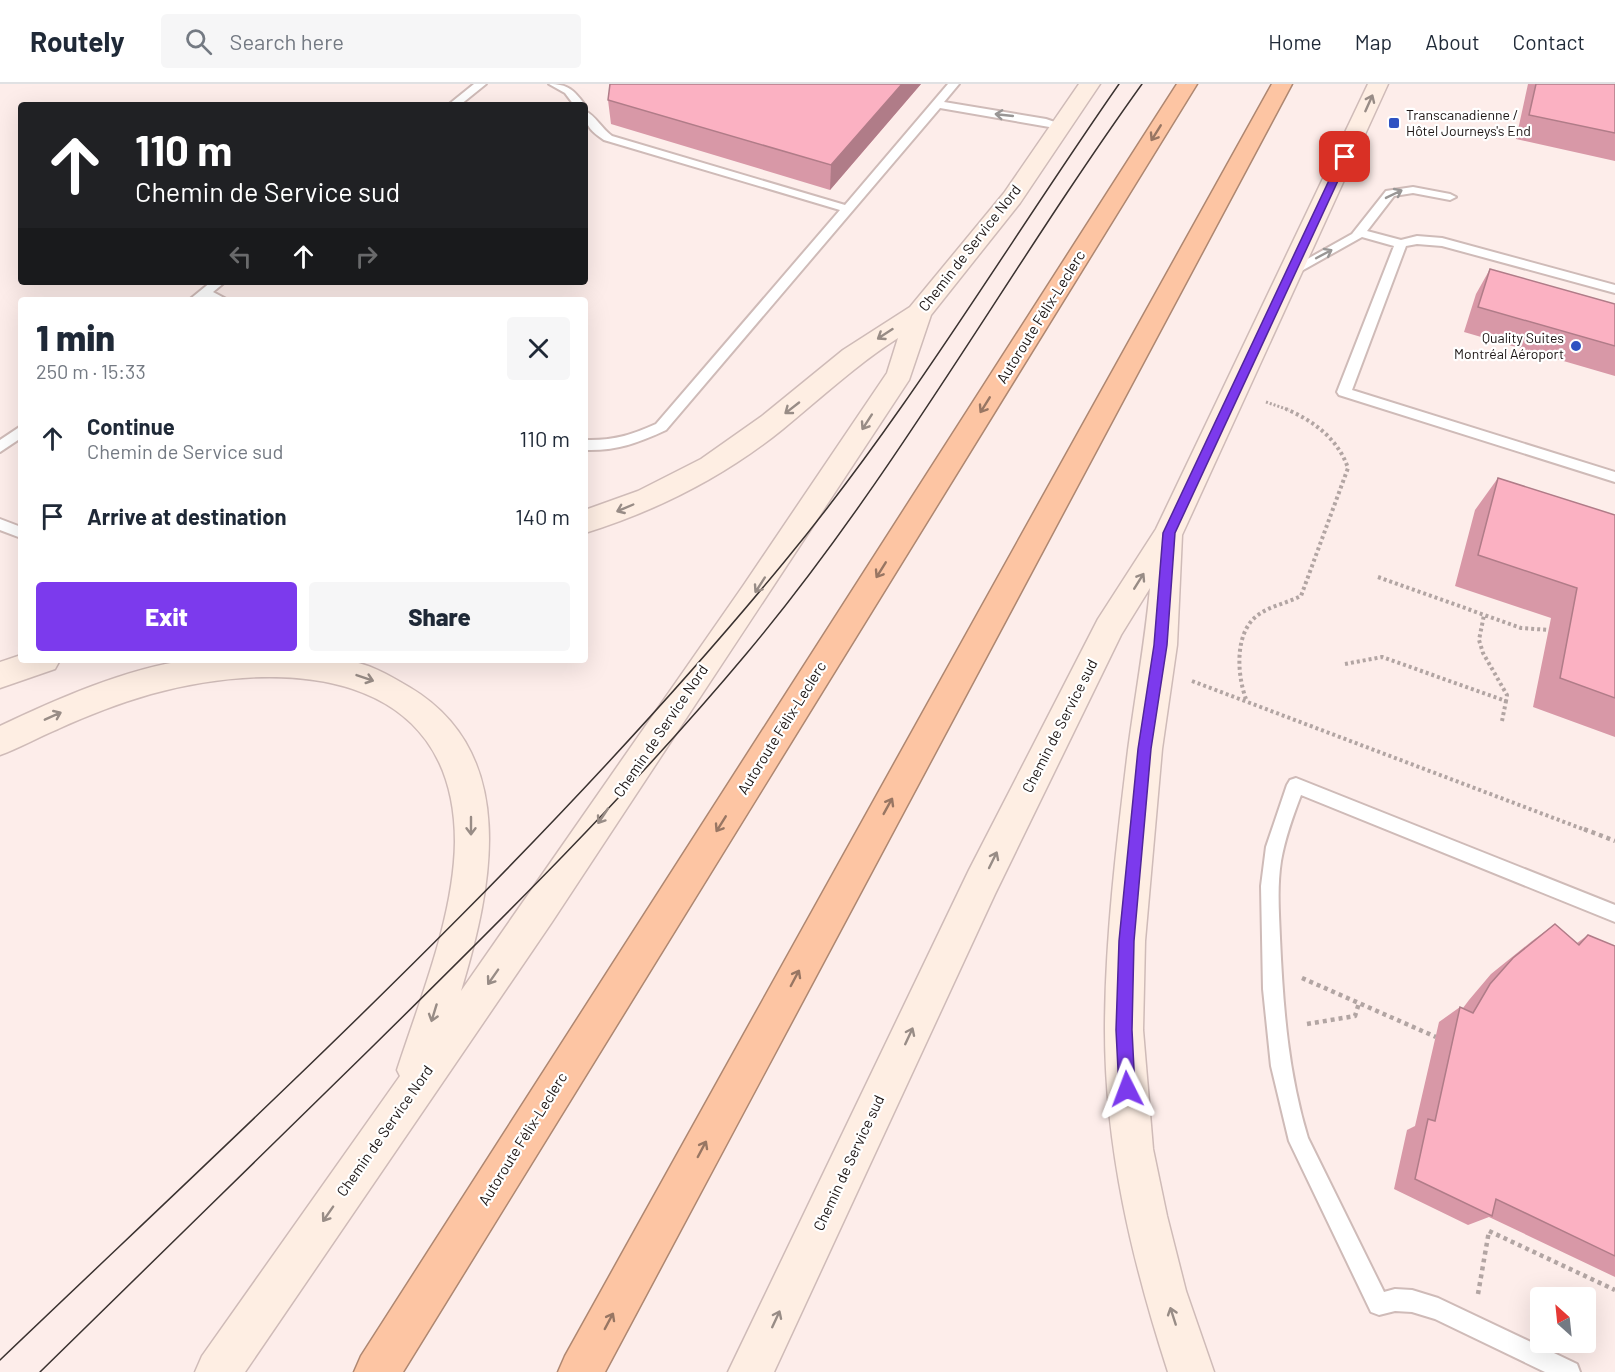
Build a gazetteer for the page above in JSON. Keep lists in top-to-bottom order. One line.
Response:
{"streets":{"highway":["Autoroute Félix-Leclerc"],"main road":["Chemin de Service Nord","Chemin de Service sud"]},"one_way":["Chemin de Service sud"],"places":{"transit":["Transcanadienne / Hôtel Journeys's End"],"other":["Quality Suites Montréal Aéroport"]},"north":"top left","page":{"header":"Routely","search":"Search here","nav":["Home","Map","About","Contact"],"turn":["110 m","Chemin de Service sud"],"heading":["1 min","250 m · 15:33"],"list":[{"name":"Continue","note":"Chemin de Service sud","value":"110 m"},{"name":"Arrive at destination","value":"140 m"}],"buttons":["Exit","Share"]}}
